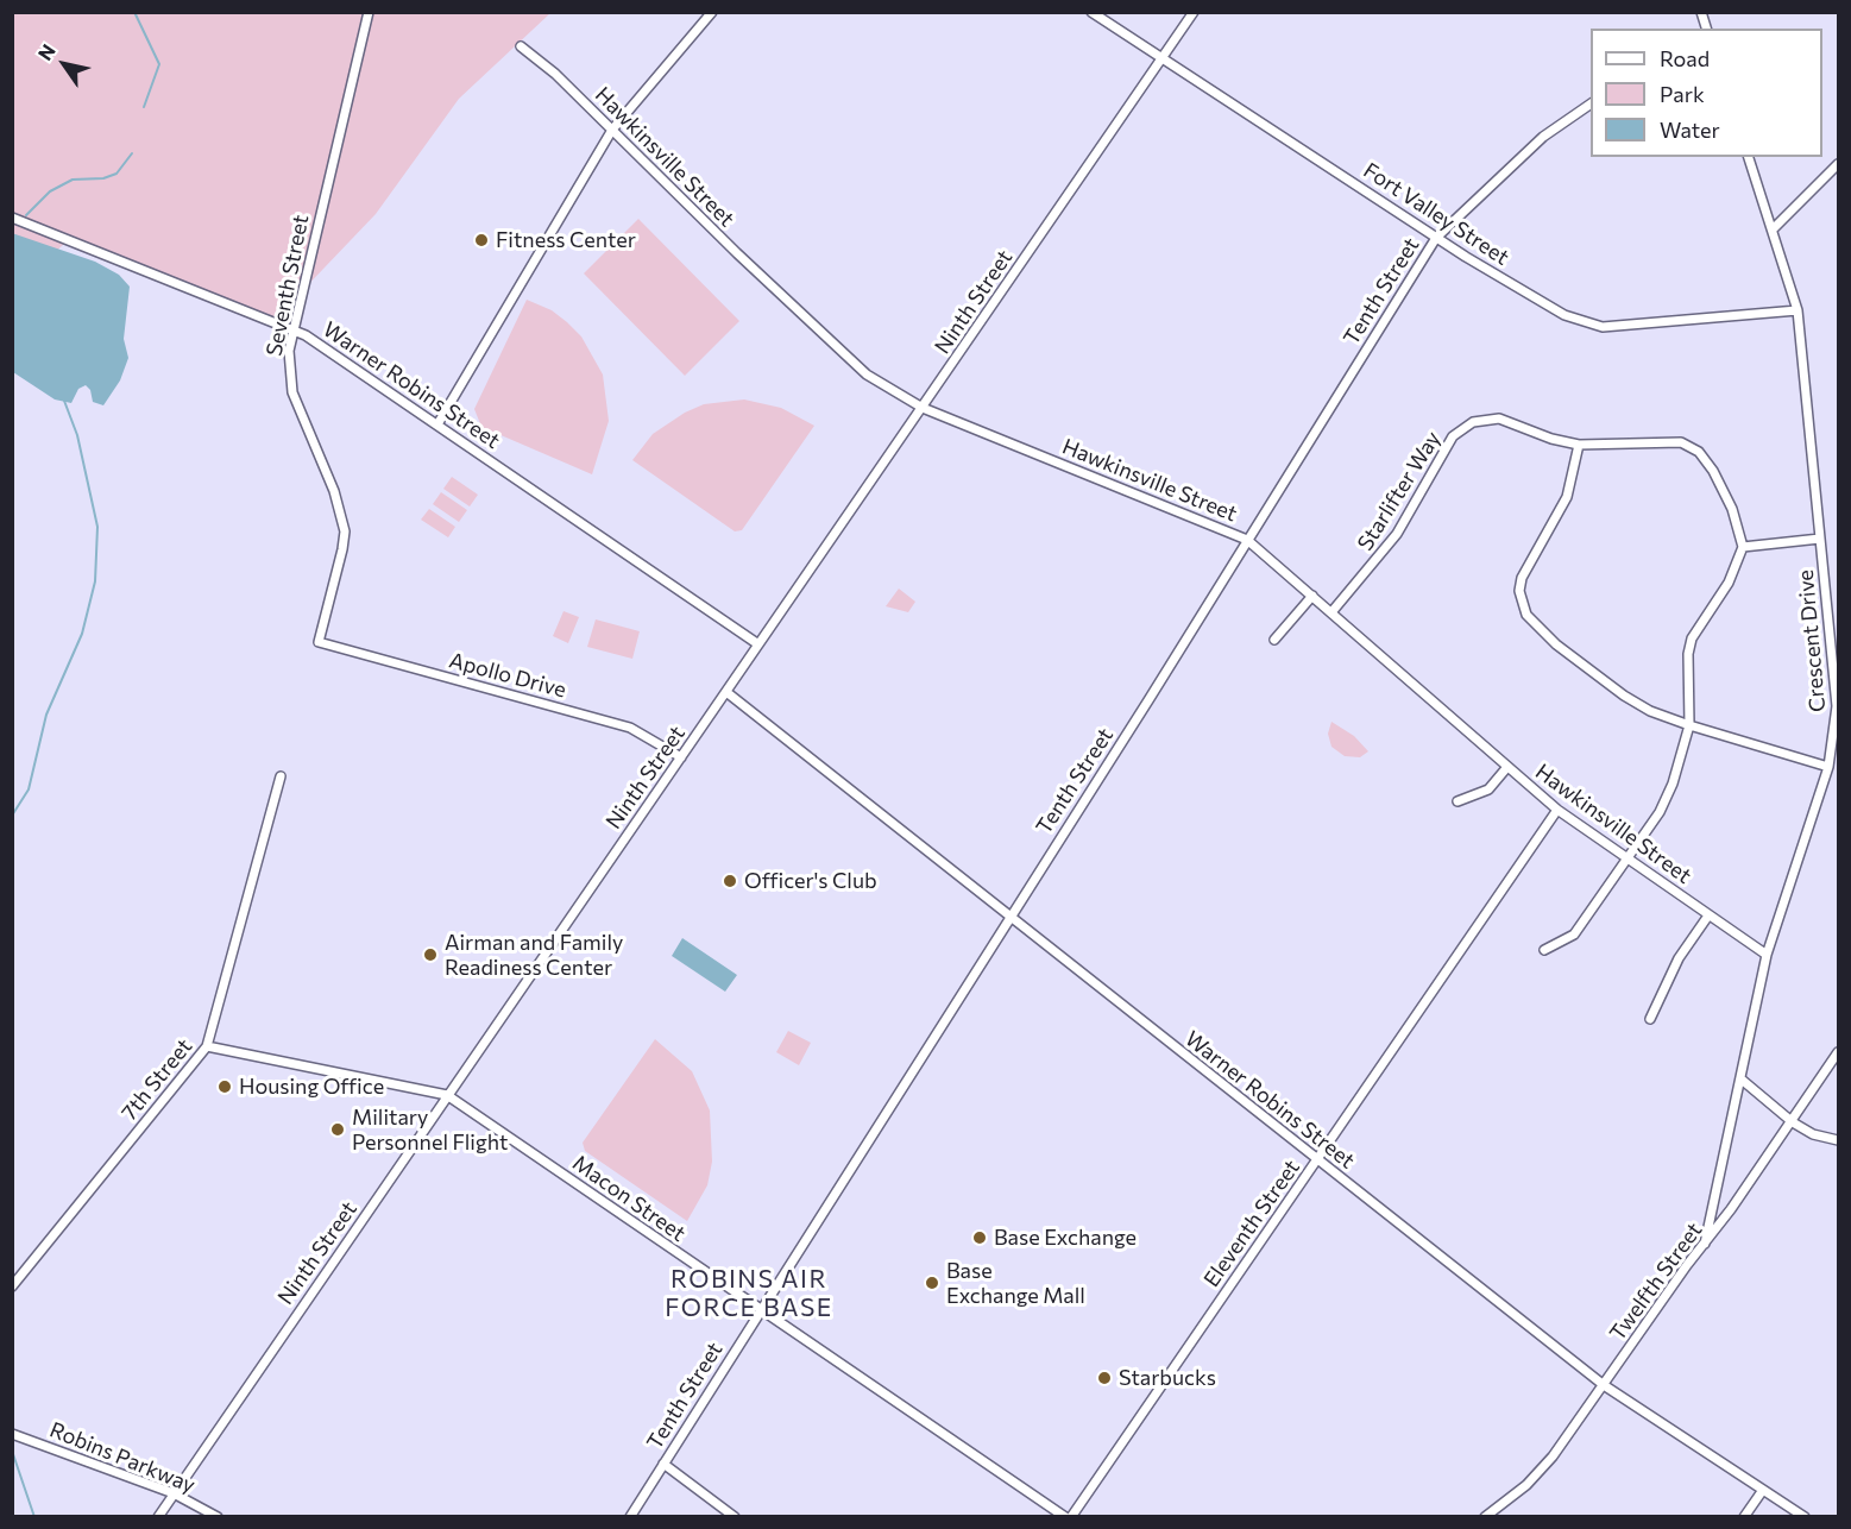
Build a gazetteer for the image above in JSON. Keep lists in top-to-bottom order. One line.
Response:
{"streets":{"street":["Hawkinsville Street","Fort Valley Street","Seventh Street","Tenth Street","Ninth Street","Warner Robins Street","Starlifter Way","Crescent Drive","Apollo Drive","7th Street","Macon Street","Eleventh Street","Twelfth Street","Robins Parkway"]},"crossings":[["Hawkinsville Street","Tenth Street"],["Hawkinsville Street","Ninth Street"],["Hawkinsville Street","Starlifter Way"],["Hawkinsville Street","Crescent Drive"],["Hawkinsville Street","Eleventh Street"],["Fort Valley Street","Tenth Street"],["Fort Valley Street","Ninth Street"],["Fort Valley Street","Crescent Drive"],["Seventh Street","Warner Robins Street"],["Seventh Street","Apollo Drive"],["Tenth Street","Warner Robins Street"],["Tenth Street","Macon Street"],["Ninth Street","Warner Robins Street"],["Ninth Street","Apollo Drive"],["Ninth Street","Macon Street"],["Ninth Street","Robins Parkway"],["Warner Robins Street","Eleventh Street"],["Warner Robins Street","Twelfth Street"],["Crescent Drive","Twelfth Street"],["7th Street","Macon Street"]],"districts":["ROBINS AIR FORCE BASE"],"places":["Fitness Center","Officer's Club","Airman and Family Readiness Center","Housing Office","Military Personnel Flight","Base Exchange","Base Exchange Mall","Starbucks"],"legend":["Road","Park","Water"],"north":"top left"}
